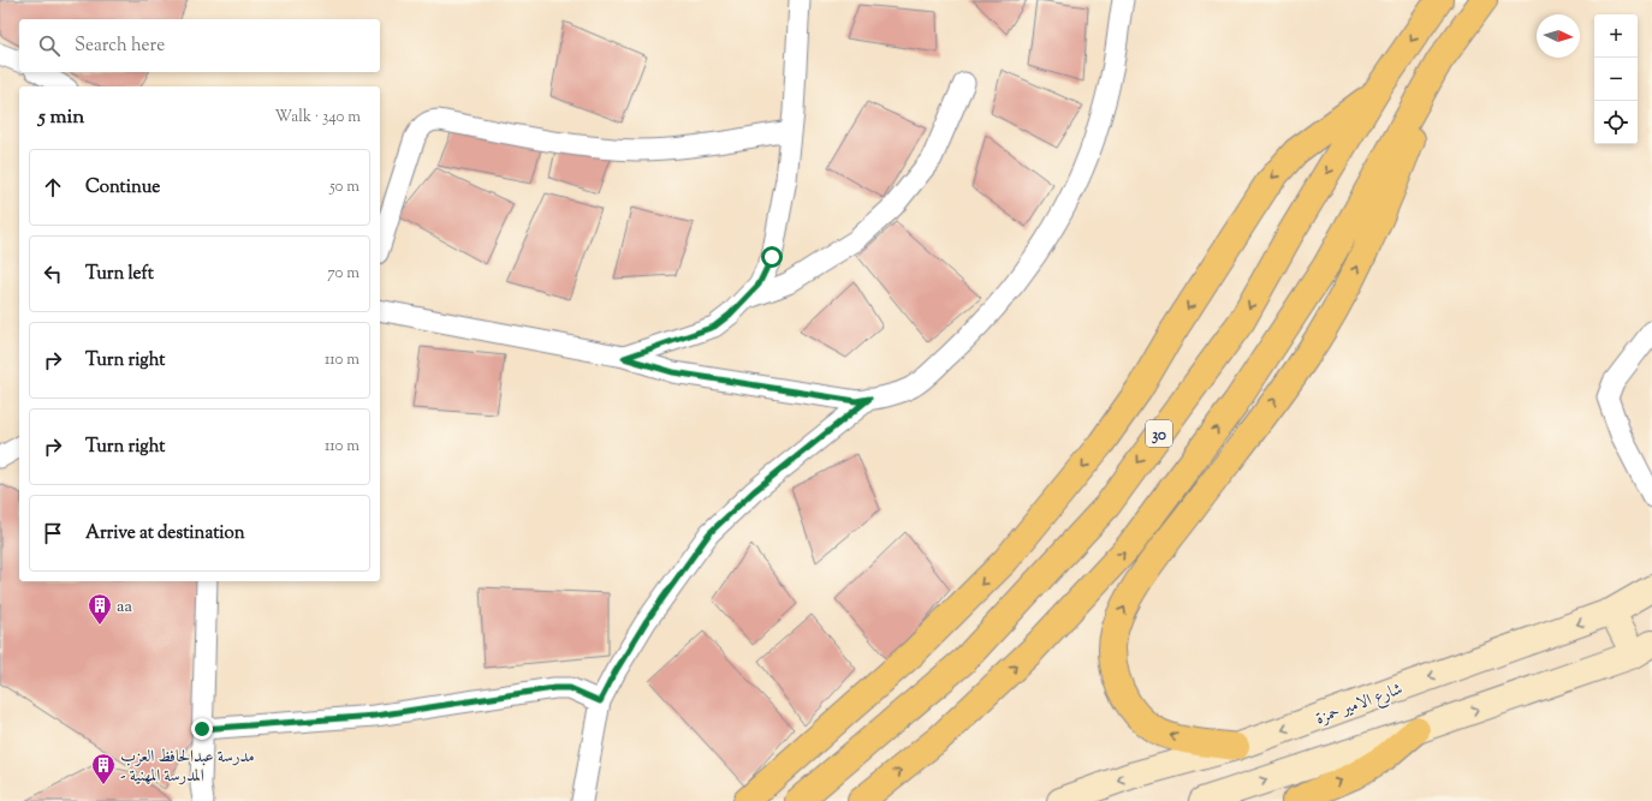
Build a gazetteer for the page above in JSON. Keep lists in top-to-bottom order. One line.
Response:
{"streets":{"main road":["30","شارع الامير حمزة"]},"places":{"building":["aa","مدرسة عبدالحافظ العزب - المدرسة المهنية"]},"north":"right","page":{"map_buttons":["+","−"],"search":"Search here","heading":["5 min","Walk · 340 m"],"list":[["Continue","50 m"],["Turn left","70 m"],["Turn right","110 m"],["Turn right","110 m"],"Arrive at destination"]}}
